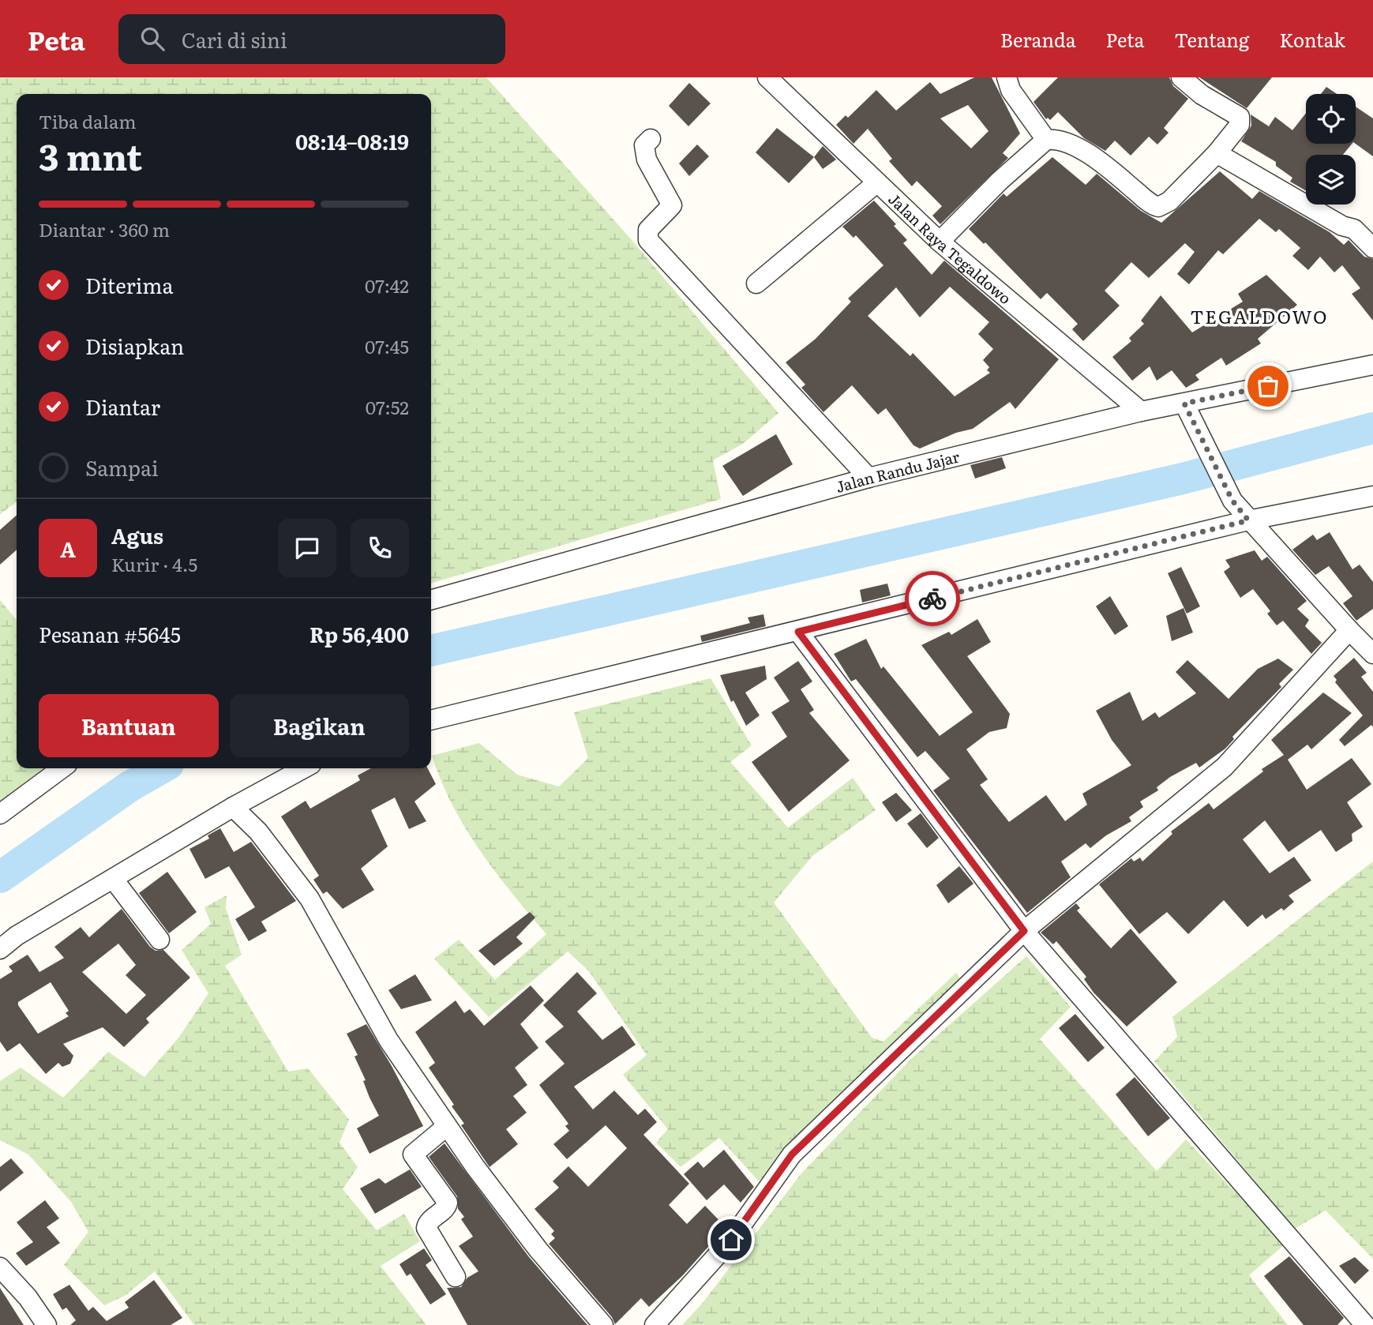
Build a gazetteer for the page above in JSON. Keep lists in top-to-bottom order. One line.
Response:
{"streets":{"street":["Jalan Raya Tegaldowo","Jalan Randu Jajar"]},"crossings":[["Jalan Raya Tegaldowo","Jalan Randu Jajar"]],"districts":["TEGALDOWO"],"page":{"header":"Peta","search":"Cari di sini","nav":["Beranda","Peta","Tentang","Kontak"],"heading":["3 mnt","Tiba dalam","08:14–08:19"],"panel":["Agus","Kurir · 4.5","Pesanan #5645","Rp 56,400"],"bar":"Diantar · 360 m","list":[["Diterima","07:42"],["Disiapkan","07:45"],["Diantar","07:52"],"Sampai"],"round":"A","buttons":["Bantuan","Bagikan"]}}
